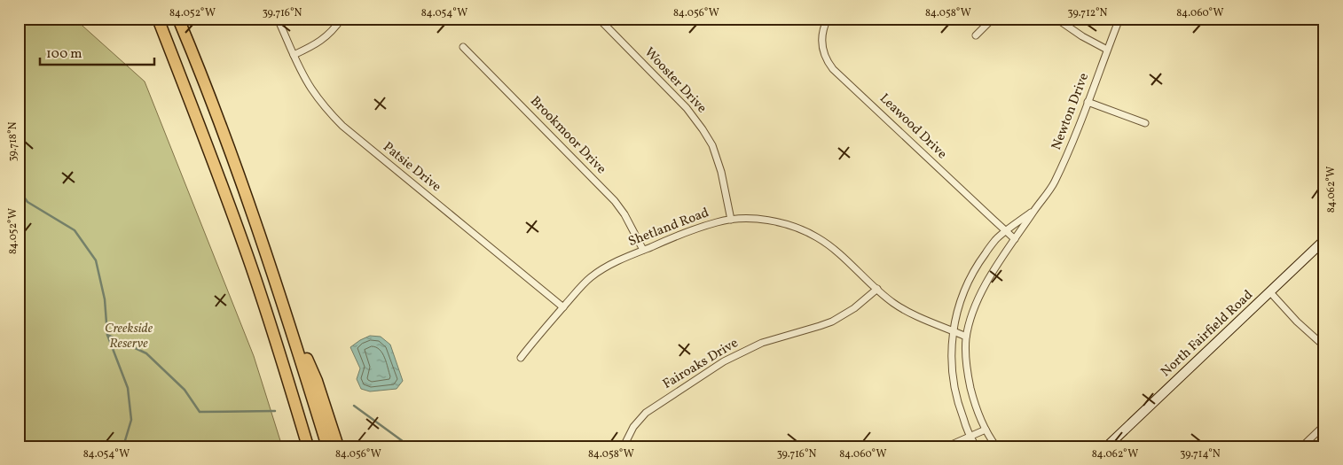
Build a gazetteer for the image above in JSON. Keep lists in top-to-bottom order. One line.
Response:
{"streets":{"main road":["North Fairfield Road"],"street":["Wooster Drive","Newton Drive","Leawood Drive","Brookmoor Drive","Patsie Drive","Shetland Road","Fairoaks Drive"]},"crossings":[["Wooster Drive","Shetland Road"],["Newton Drive","Leawood Drive"],["Newton Drive","Shetland Road"],["Brookmoor Drive","Shetland Road"],["Patsie Drive","Shetland Road"],["Shetland Road","Fairoaks Drive"]],"parks":["Creekside Reserve"],"scale_bar":"100 m","coordinates":["84.052°W","39.716°N","84.054°W","84.056°W","84.058°W","39.712°N","84.060°W","39.718°N","84.062°W","39.714°N"]}
